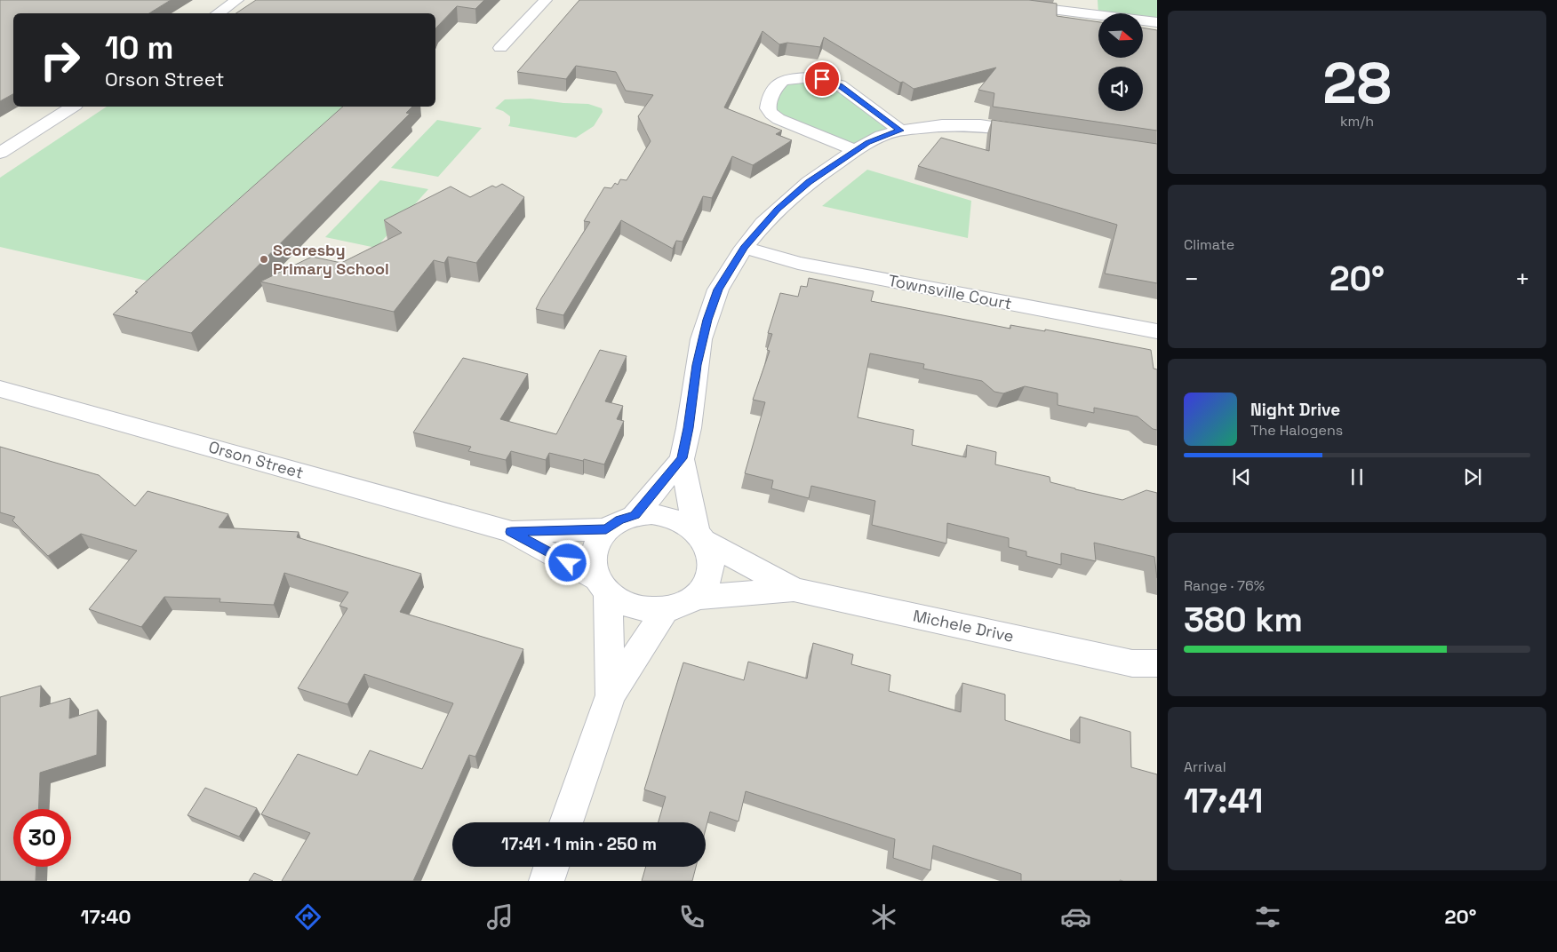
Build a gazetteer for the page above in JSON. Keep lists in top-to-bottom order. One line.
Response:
{"streets":{"street":["Townsville Court","Orson Street","Michele Drive"]},"crossings":[["Orson Street","Michele Drive"]],"places":["Scoresby Primary School"],"north":"right","page":{"tile":[["28","km/h"],"Climate",["Range · 76%","380 km"],["Arrival","17:41"]],"turn":["10 m","Orson Street"],"heat":["−","20°","+"],"song":["Night Drive","The Halogens"],"limit":"30","trip":"17:41 · 1 min · 250 m","tabs":["17:40","20°"]}}
